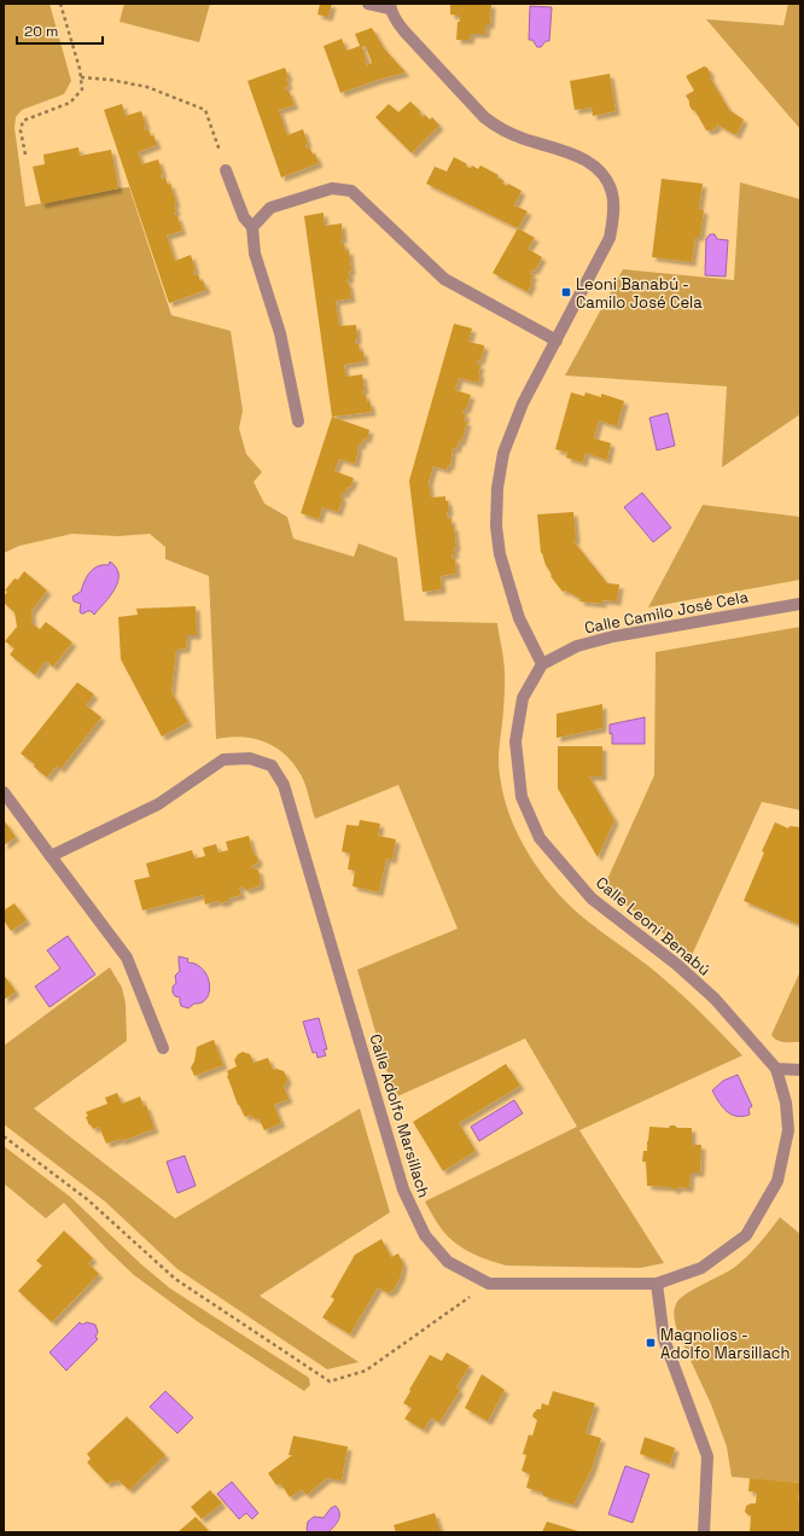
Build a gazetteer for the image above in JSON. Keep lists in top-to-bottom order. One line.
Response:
{"streets":{"street":["Calle Camilo José Cela","Calle Leoni Benabú","Calle Adolfo Marsillach"]},"crossings":[["Calle Camilo José Cela","Calle Leoni Benabú"],["Calle Leoni Benabú","Calle Adolfo Marsillach"]],"places":{"transit":["Leoni Banabú - Camilo José Cela","Magnolios - Adolfo Marsillach"]},"scale_bar":"20 m"}
